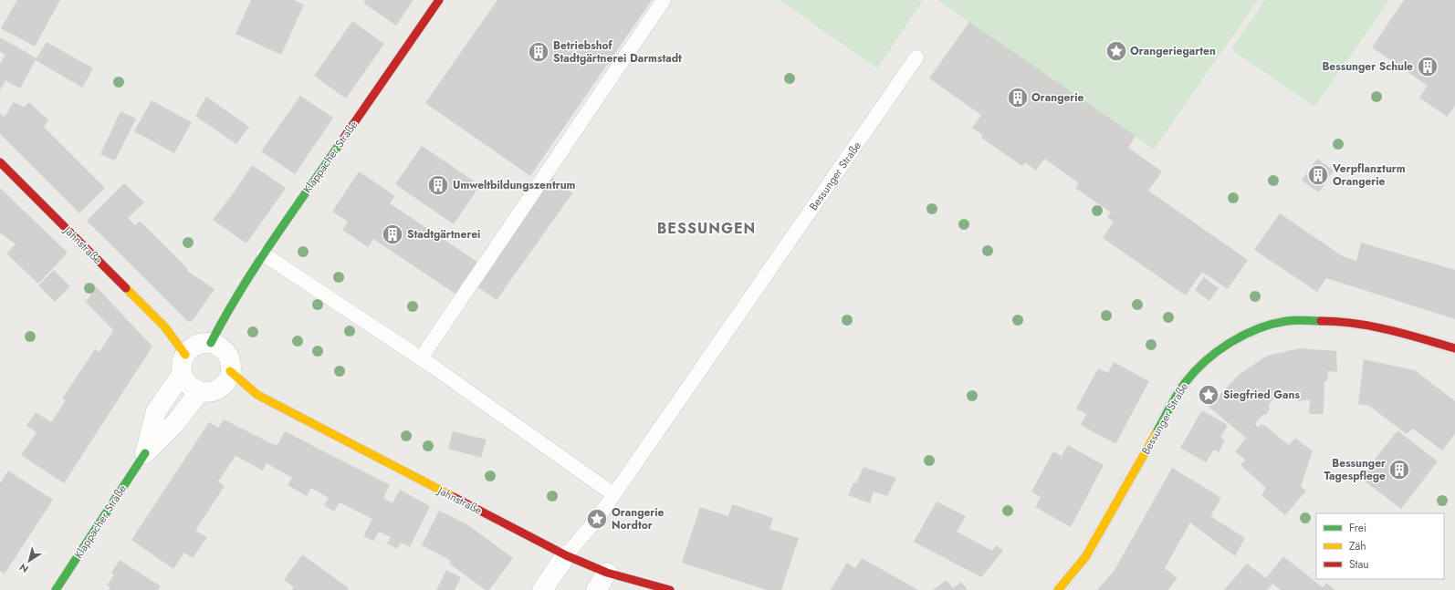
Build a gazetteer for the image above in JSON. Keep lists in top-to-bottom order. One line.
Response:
{"streets":{"street":["Klappacher Straße","Bessunger Straße","Jahnstraße"]},"crossings":[["Klappacher Straße","Jahnstraße"],["Bessunger Straße","Jahnstraße"]],"districts":["BESSUNGEN"],"places":{"place":["Orangeriegarten","Siegfried Gans","Orangerie Nordtor"],"building":["Betriebshof Stadtgärtnerei Darmstadt","Bessunger Schule","Orangerie","Verpflanzturm Orangerie","Umweltbildungszentrum","Stadtgärtnerei","Bessunger Tagespflege"]},"legend":["Frei","Zäh","Stau"],"north":"bottom left"}
